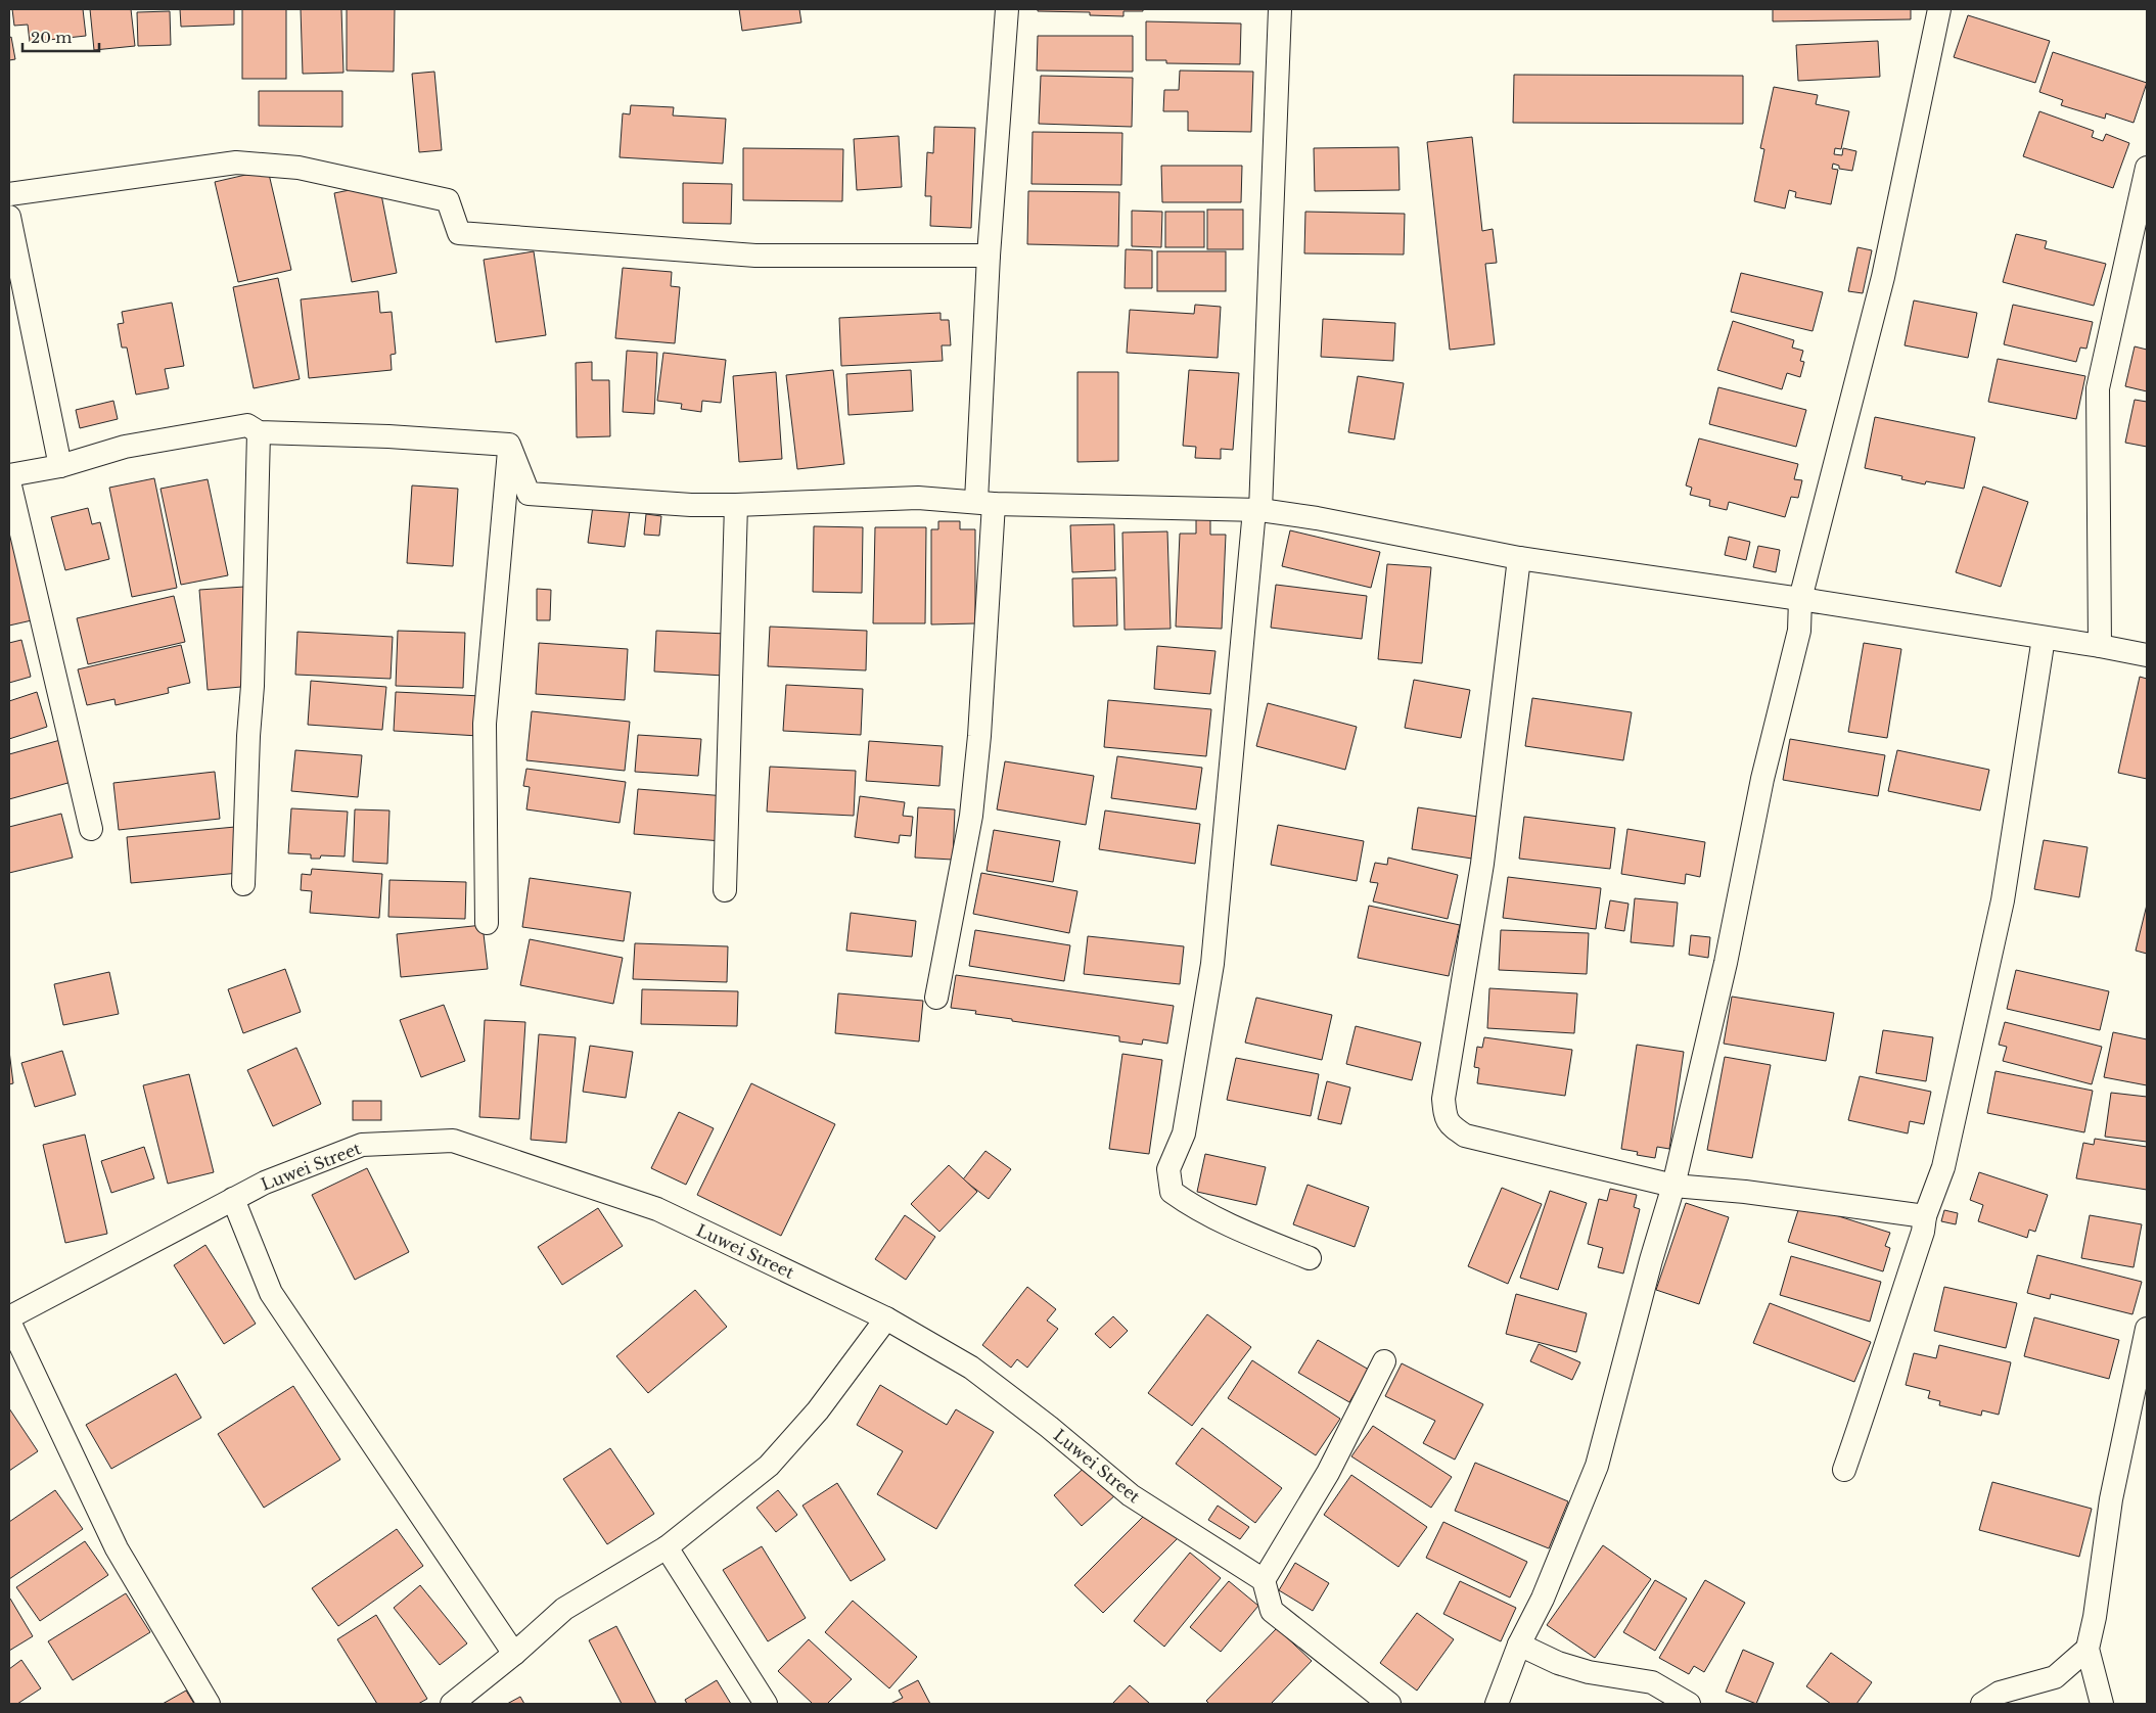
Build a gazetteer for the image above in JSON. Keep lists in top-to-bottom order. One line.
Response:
{"streets":{"street":["Luwei Street"]},"scale_bar":"20 m"}
